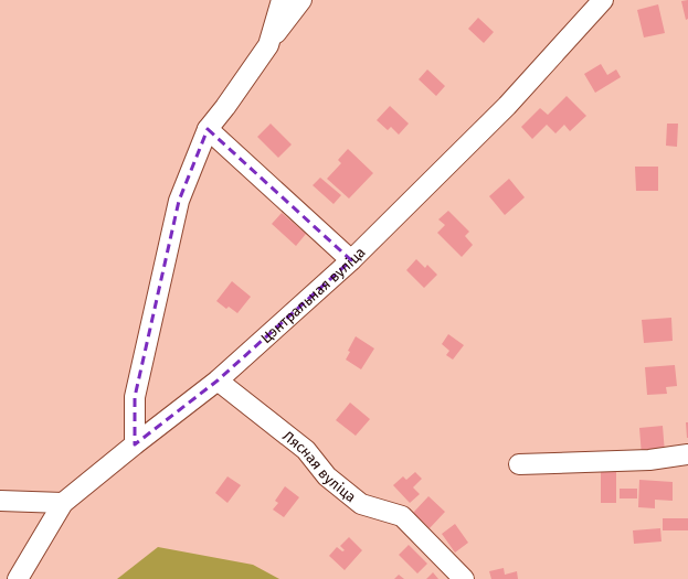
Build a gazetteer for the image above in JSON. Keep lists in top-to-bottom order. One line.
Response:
{"streets":{"street":["Цэнтральная вуліца","Лясная вуліца"]},"crossings":[["Цэнтральная вуліца","Лясная вуліца"]]}
